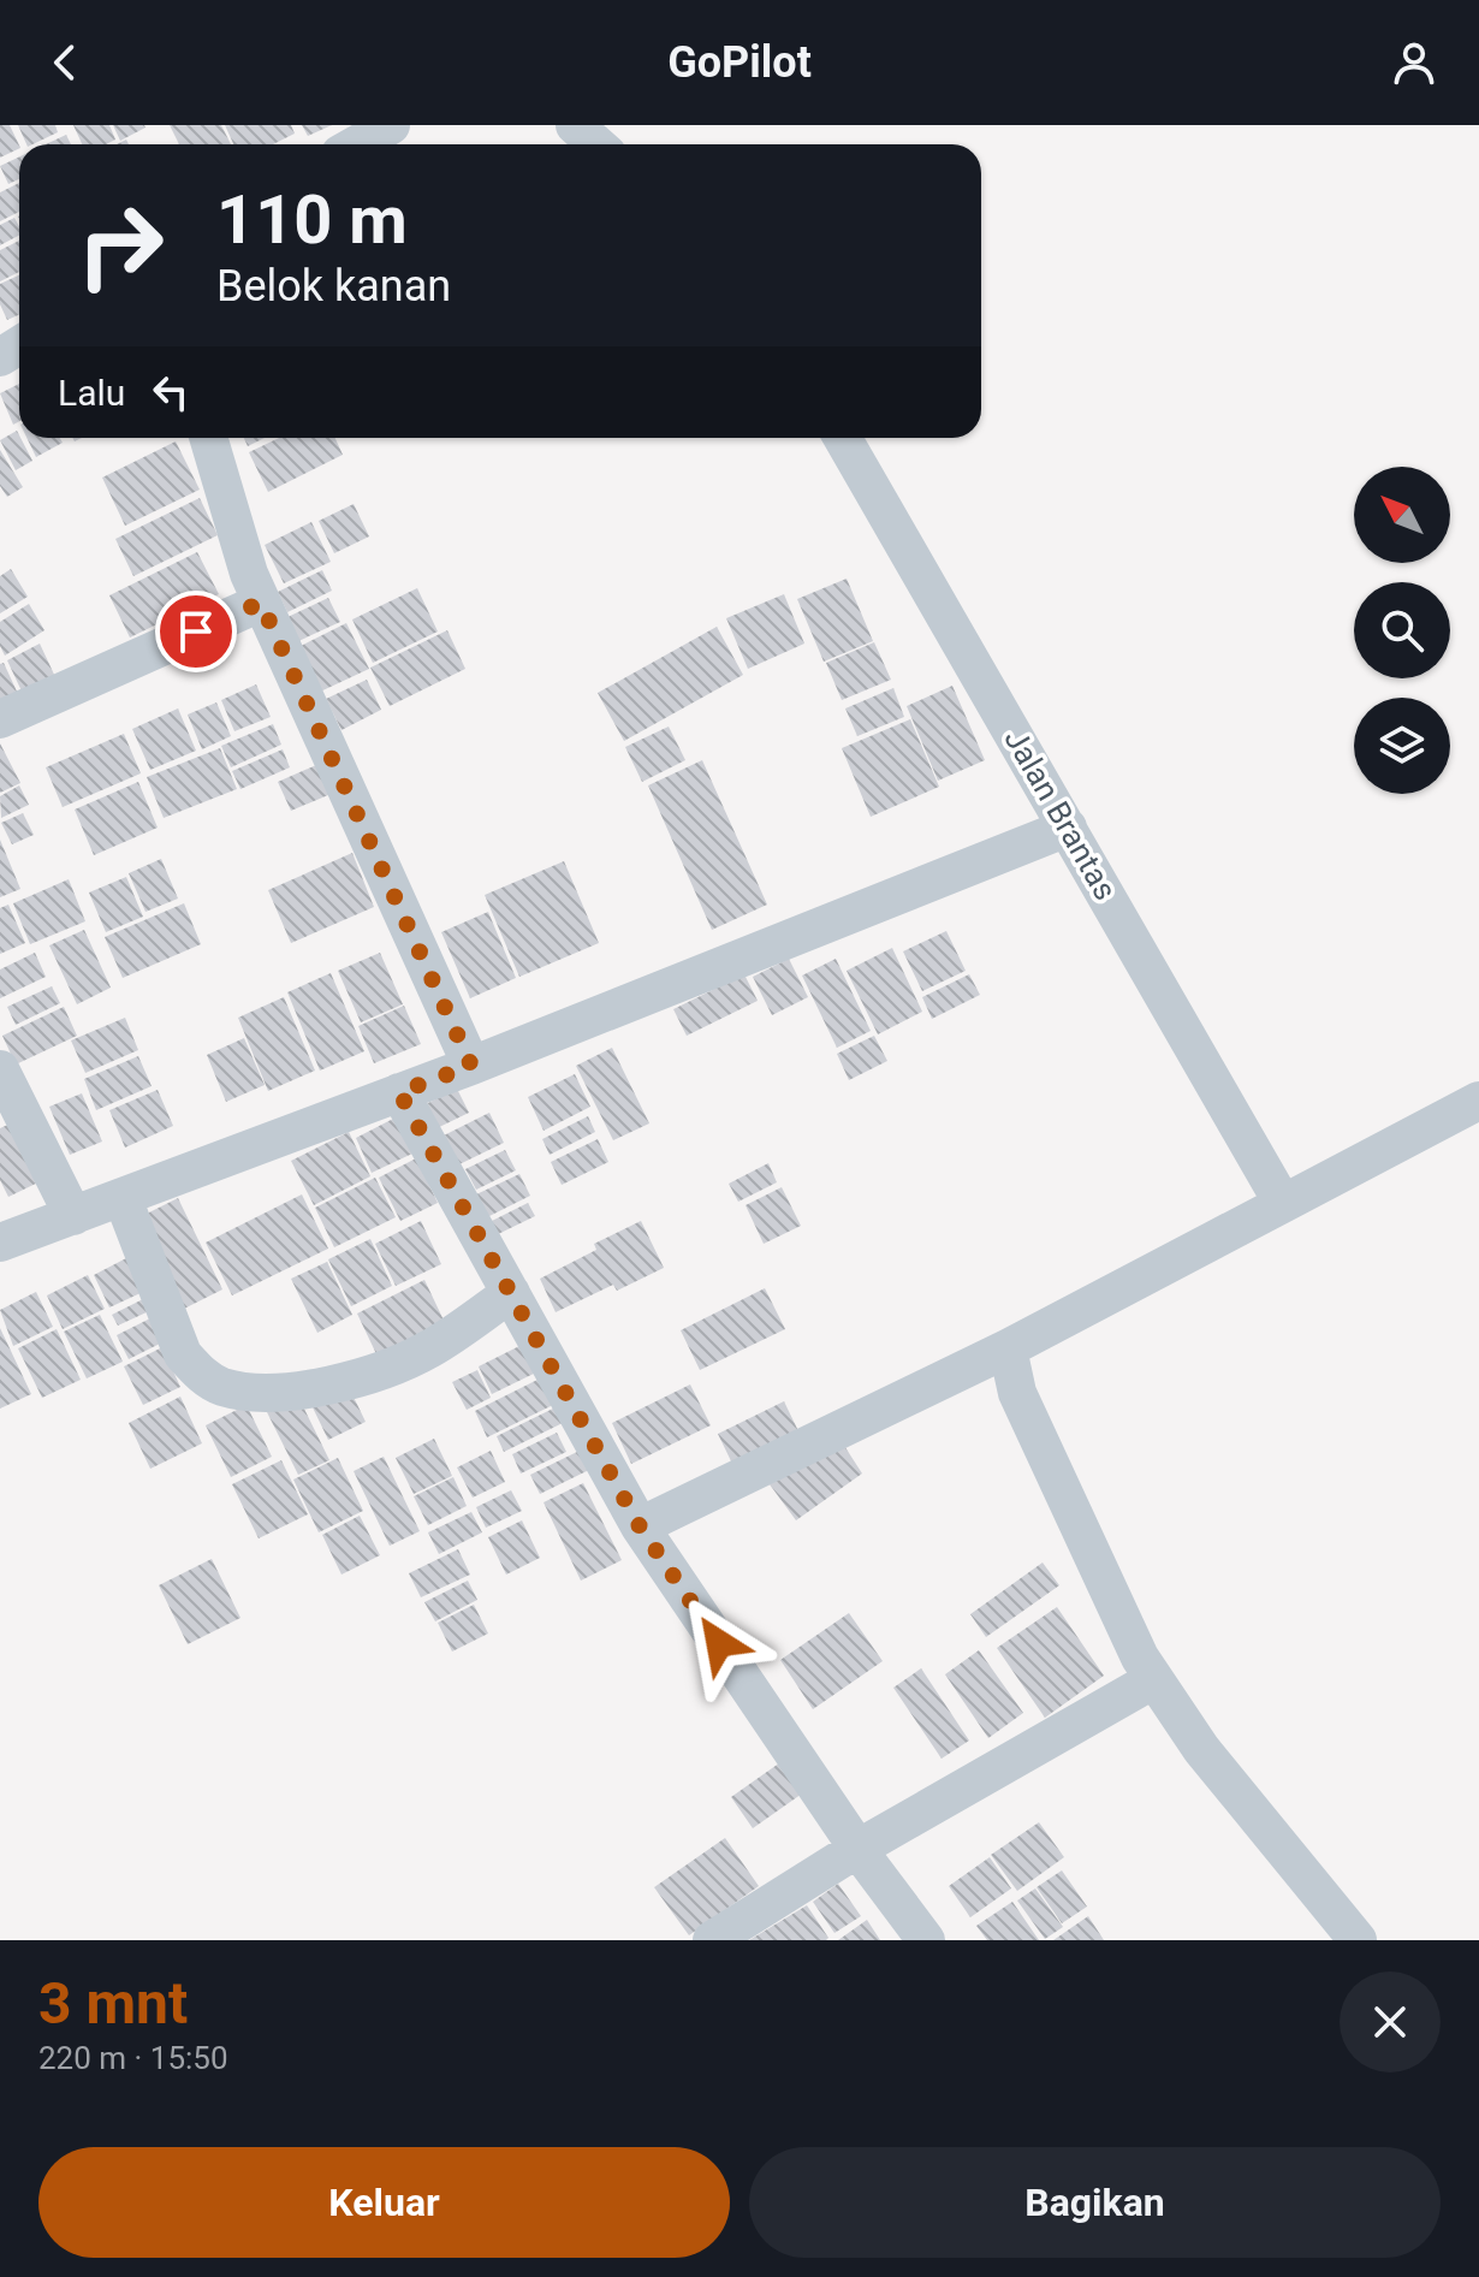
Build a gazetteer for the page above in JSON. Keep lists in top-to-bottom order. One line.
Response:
{"streets":{"street":["Jalan Brantas"]},"north":"top left","page":{"header":"GoPilot","turn":["110 m","Belok kanan"],"then":"Lalu","heading":["3 mnt","220 m · 15:50"],"buttons":["Keluar","Bagikan"]}}
